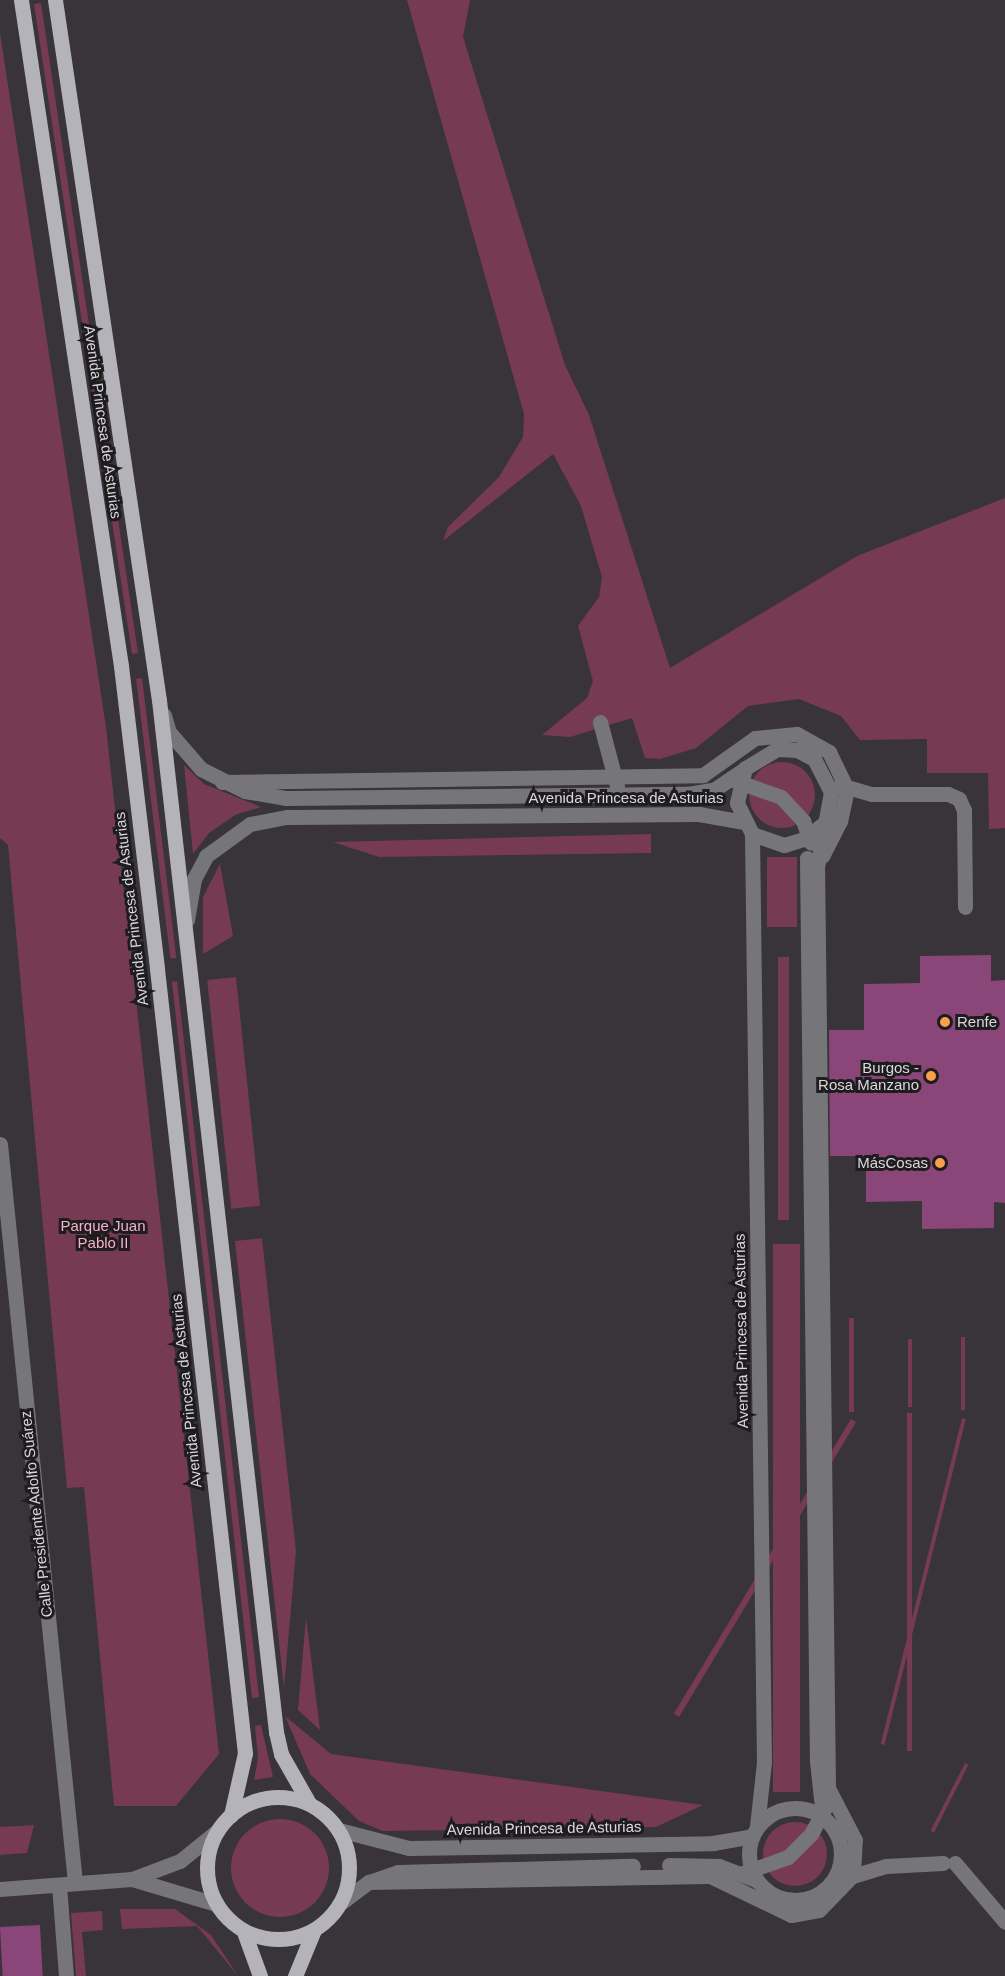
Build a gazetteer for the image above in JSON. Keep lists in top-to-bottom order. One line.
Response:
{"streets":{"main road":["Avenida Princesa de Asturias"],"street":["Calle Presidente Adolfo Suárez"]},"parks":["Parque Juan Pablo II"],"places":["Renfe","Burgos - Rosa Manzano","MásCosas"]}
